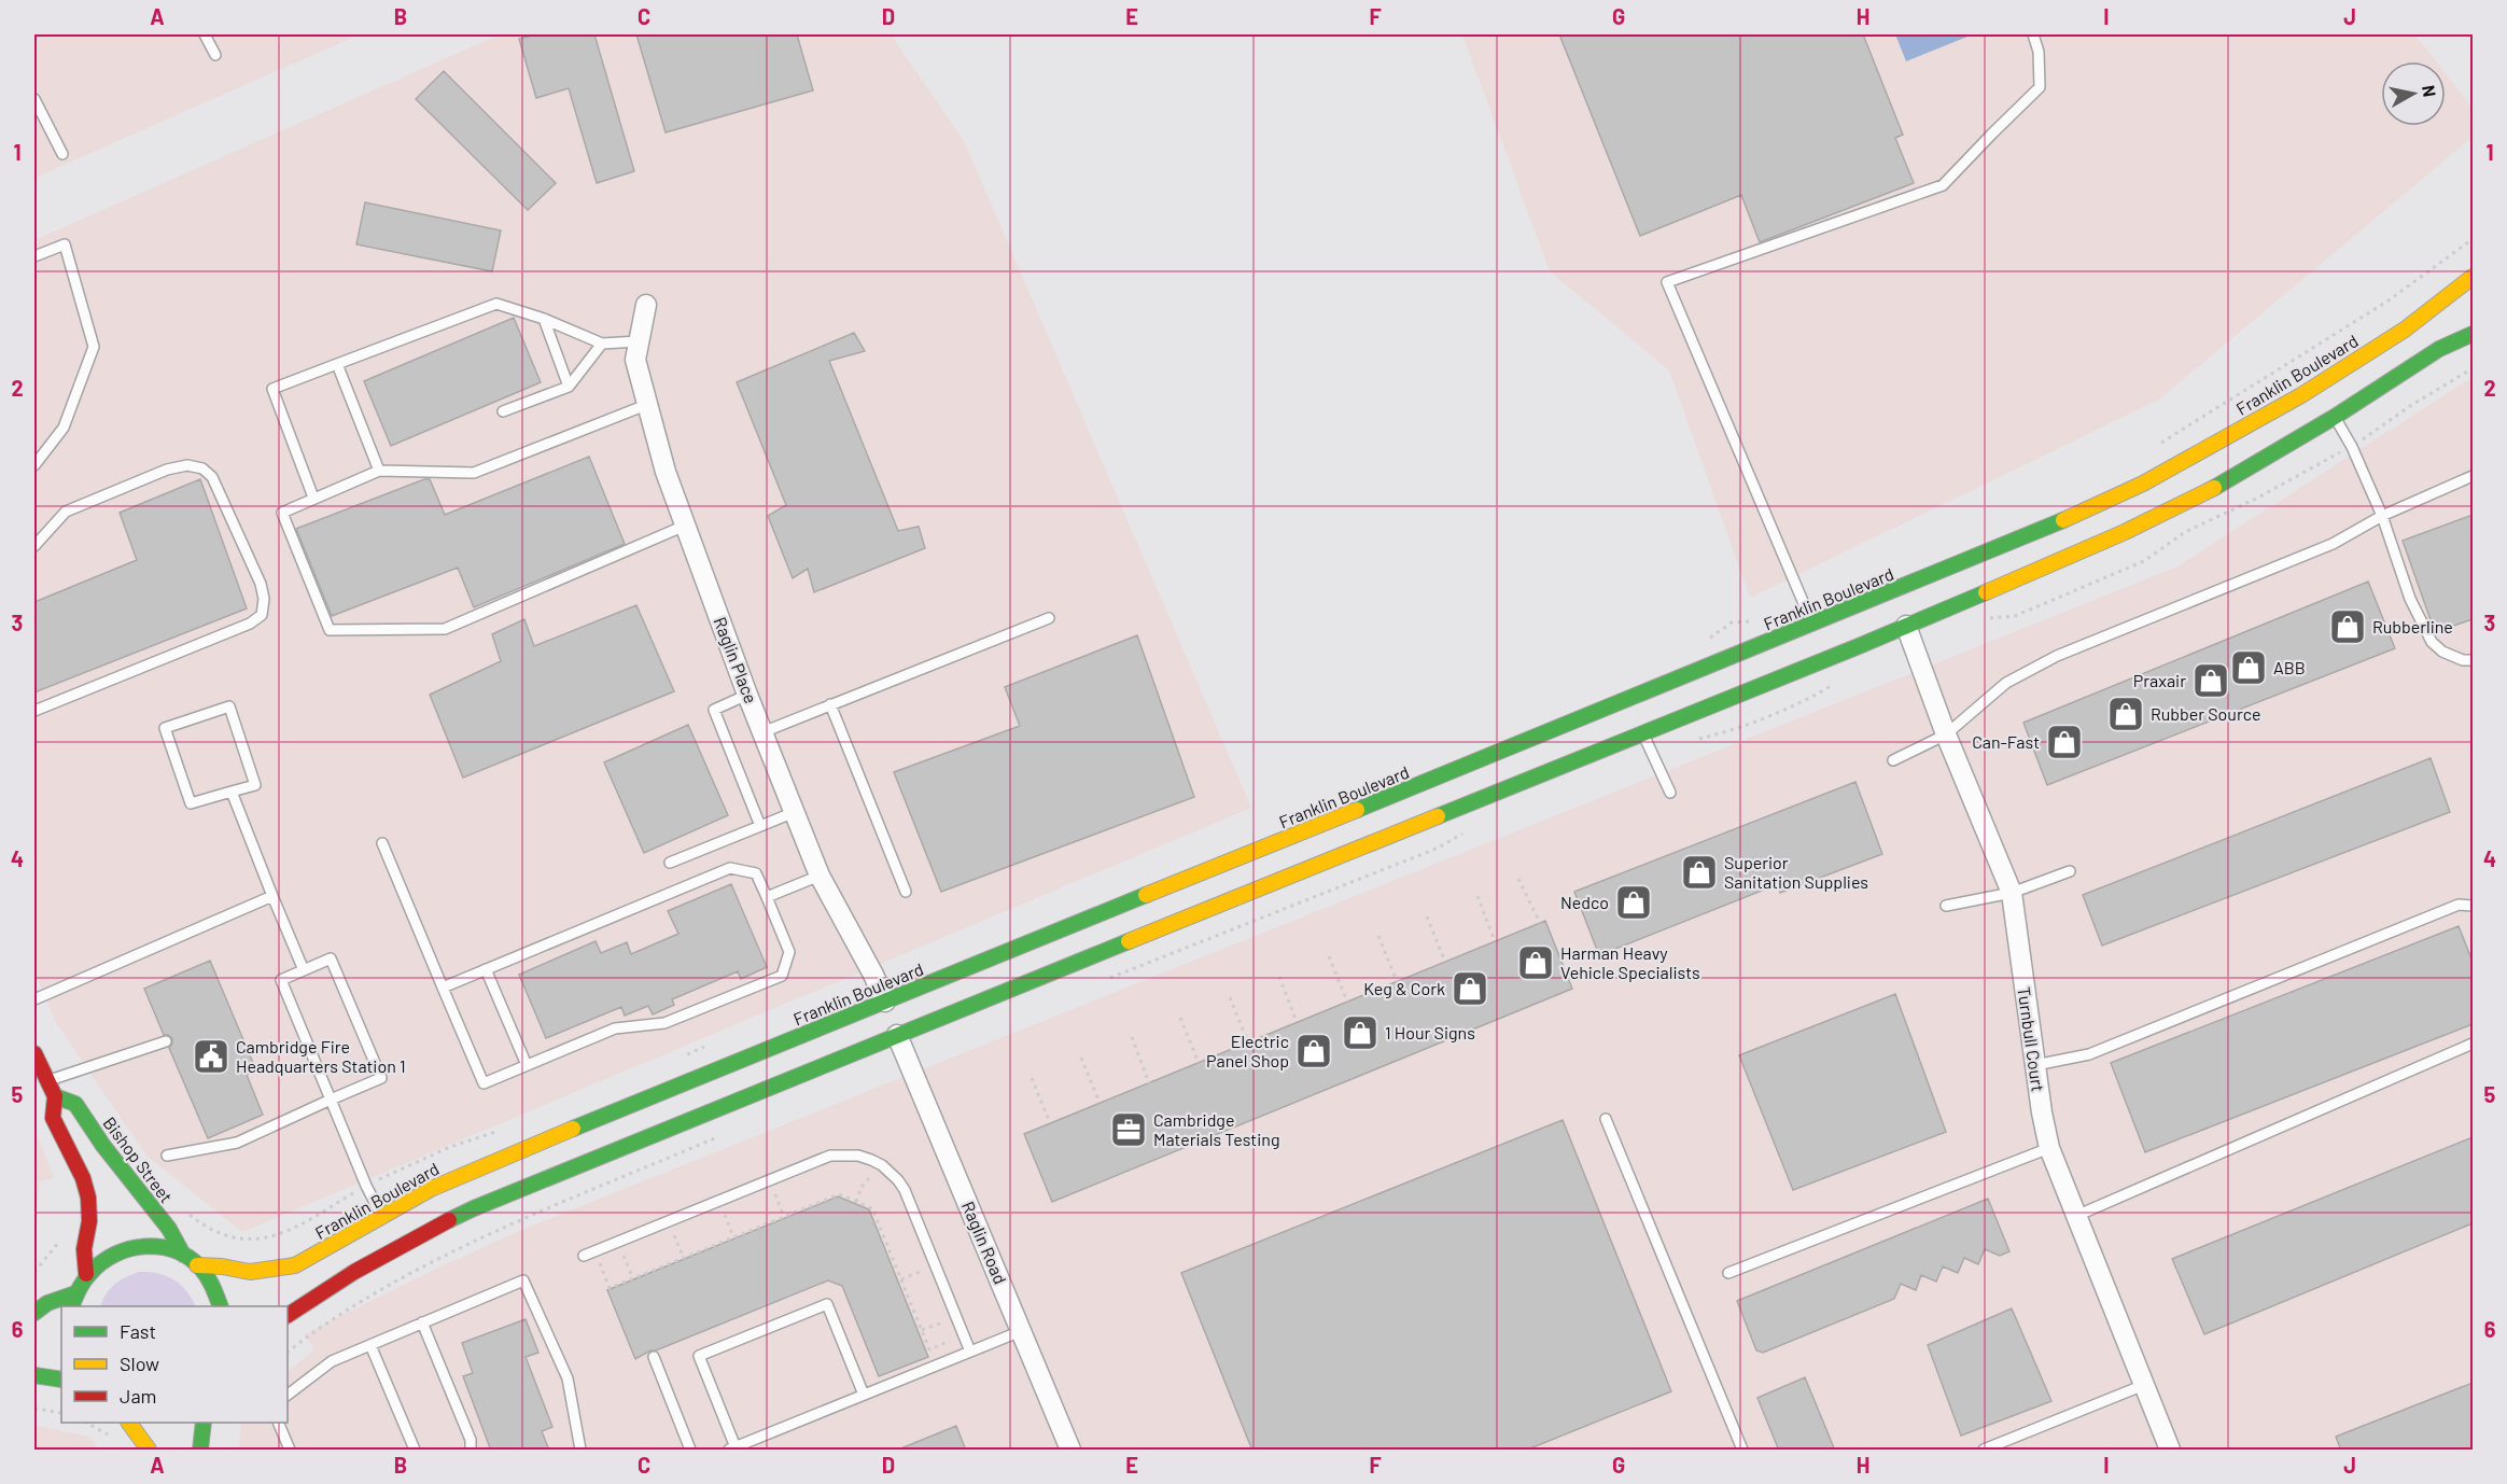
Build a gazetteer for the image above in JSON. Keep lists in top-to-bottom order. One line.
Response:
{"streets":{"main road":["Franklin Boulevard","Bishop Street"],"street":["Raglin Place","Turnbull Court","Raglin Road"]},"crossings":[["Franklin Boulevard","Raglin Place"]],"places":{"shop":["Rubberline","ABB","Praxair","Rubber Source","Can-Fast","Superior Sanitation Supplies","Nedco","Harman Heavy Vehicle Specialists","Keg & Cork","1 Hour Signs","Electric Panel Shop"],"public building":["Cambridge Fire Headquarters Station 1"],"office":["Cambridge Materials Testing"]},"legend":["Fast","Slow","Jam"],"north":"right","grid":{"columns":["A","B","C","D","E","F","G","H","I","J"],"rows":["1","2","3","4","5","6"]}}
